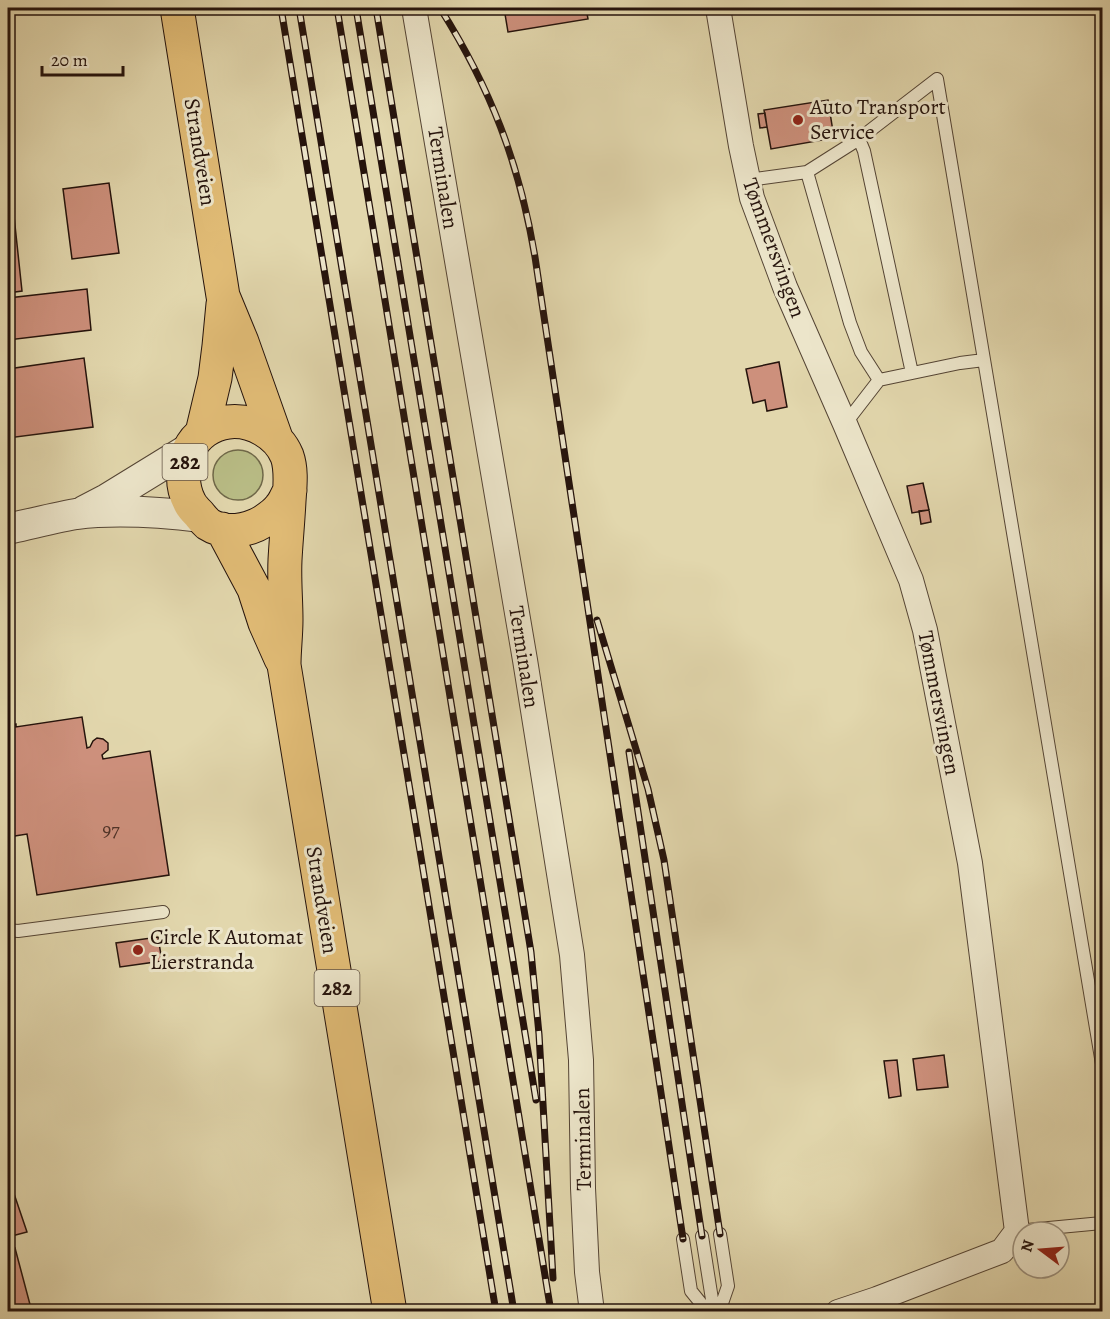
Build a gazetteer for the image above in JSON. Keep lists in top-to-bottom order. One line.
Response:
{"streets":{"main road":["Strandveien","282"],"street":["Terminalen","Tømmersvingen"]},"crossings":[["Strandveien","282"]],"places":["Auto Transport Service","Circle K Automat Lierstranda"],"house_numbers":["97"],"scale_bar":"20 m","north":"left"}
